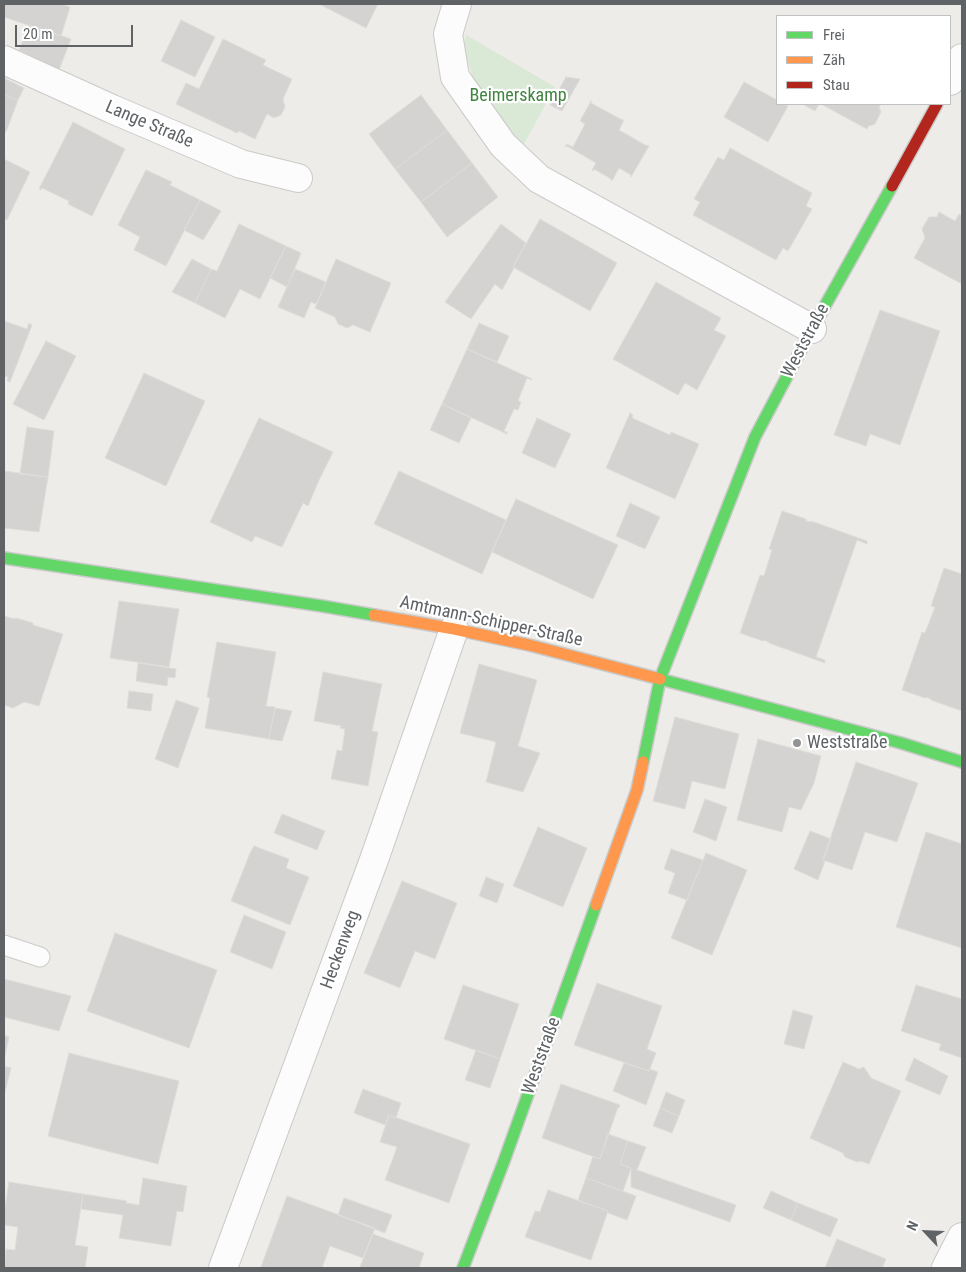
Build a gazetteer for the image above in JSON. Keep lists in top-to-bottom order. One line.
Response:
{"streets":{"street":["Lange Straße","Weststraße","Amtmann-Schipper-Straße","Heckenweg"]},"crossings":[["Weststraße","Amtmann-Schipper-Straße"],["Amtmann-Schipper-Straße","Heckenweg"]],"parks":["Beimerskamp"],"places":["Weststraße"],"legend":["Frei","Zäh","Stau"],"scale_bar":"20 m","north":"top left"}
